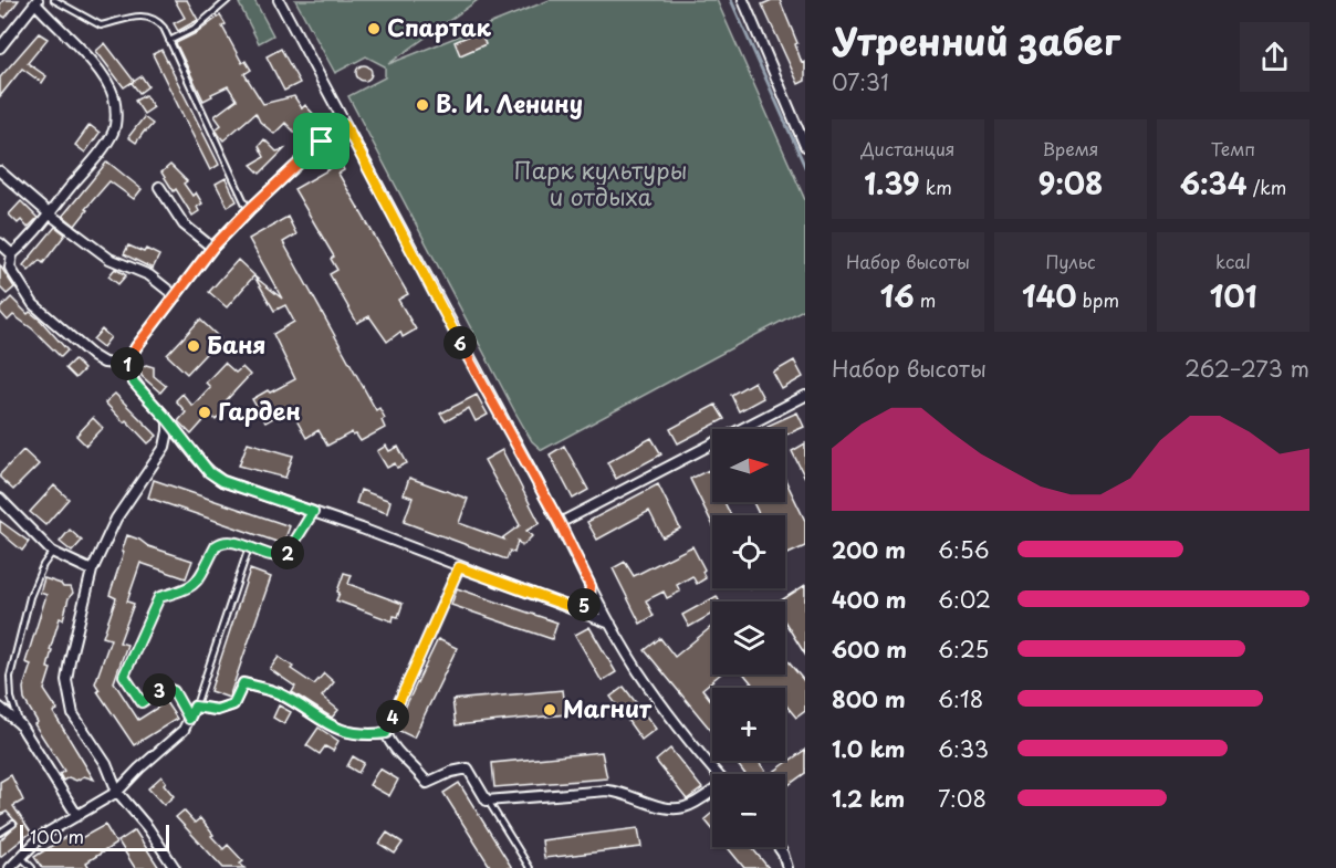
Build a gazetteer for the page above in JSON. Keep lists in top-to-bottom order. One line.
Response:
{"parks":["Парк культуры и отдыха"],"places":["Спартак","В. И. Ленину","Баня","Гарден","Магнит"],"scale_bar":"100 m","north":"right","page":{"heading":["Утренний забег","07:31"],"stats":[["Дистанция","1.39 km"],["Время","9:08"],["Темп","6:34 /km"],["Набор высоты","16 m"],["Пульс","140 bpm"],["kcal","101"]],"pins":["6","1","2","5","3","4"],"chart":["Набор высоты","262–273 m"],"map_buttons":["+","−"],"list":[{"name":"200 m","note":"6:56"},{"name":"400 m","note":"6:02"},{"name":"600 m","note":"6:25"},{"name":"800 m","note":"6:18"},{"name":"1.0 km","note":"6:33"},{"name":"1.2 km","note":"7:08"}],"scale":"100 m"}}
